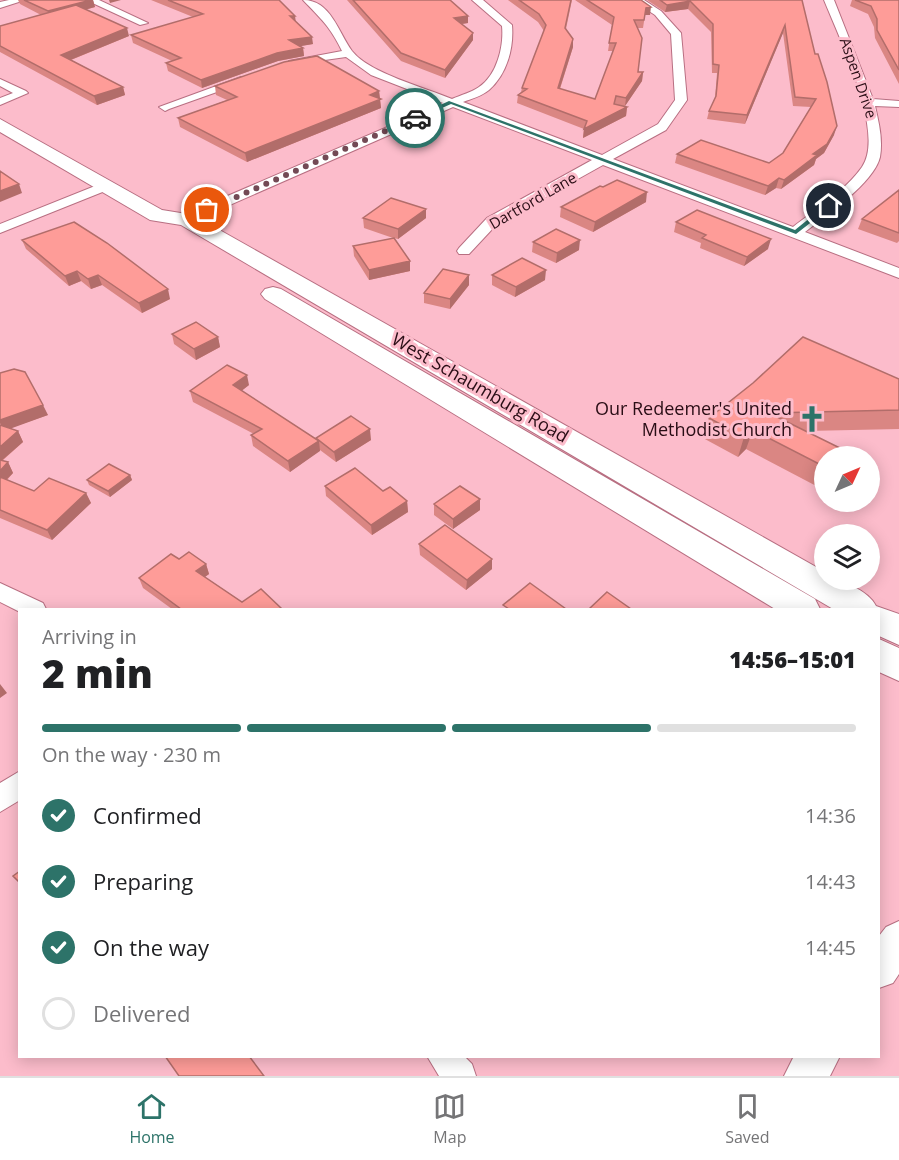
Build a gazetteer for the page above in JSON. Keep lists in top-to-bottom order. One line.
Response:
{"streets":{"main road":["West Schaumburg Road"],"street":["Aspen Drive","Dartford Lane"]},"places":{"church":["Our Redeemer's United Methodist Church"]},"north":"top right","page":{"heading":["2 min","Arriving in","14:56–15:01"],"bar":"On the way · 230 m","list":[["Confirmed","14:36"],["Preparing","14:43"],["On the way","14:45"],"Delivered"],"tabs":["Home","Map","Saved"]}}
